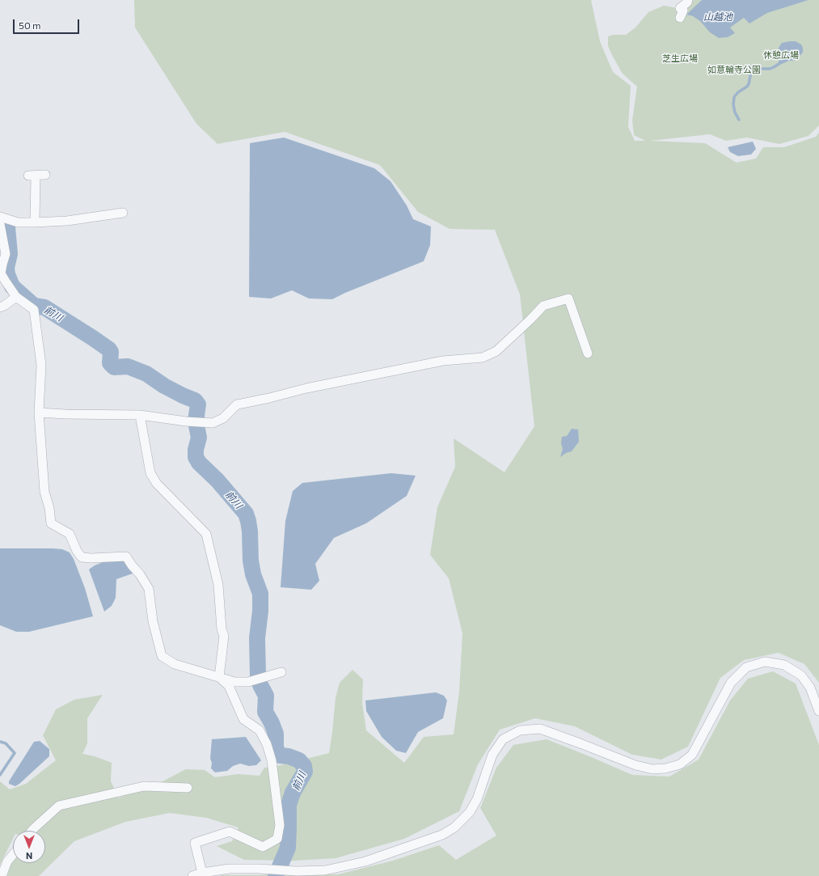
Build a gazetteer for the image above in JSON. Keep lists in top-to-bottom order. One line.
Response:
{"water":["山越池","前川"],"parks":["休憩広場","芝生広場","如意輪寺公園"],"scale_bar":"50 m","north":"bottom"}
